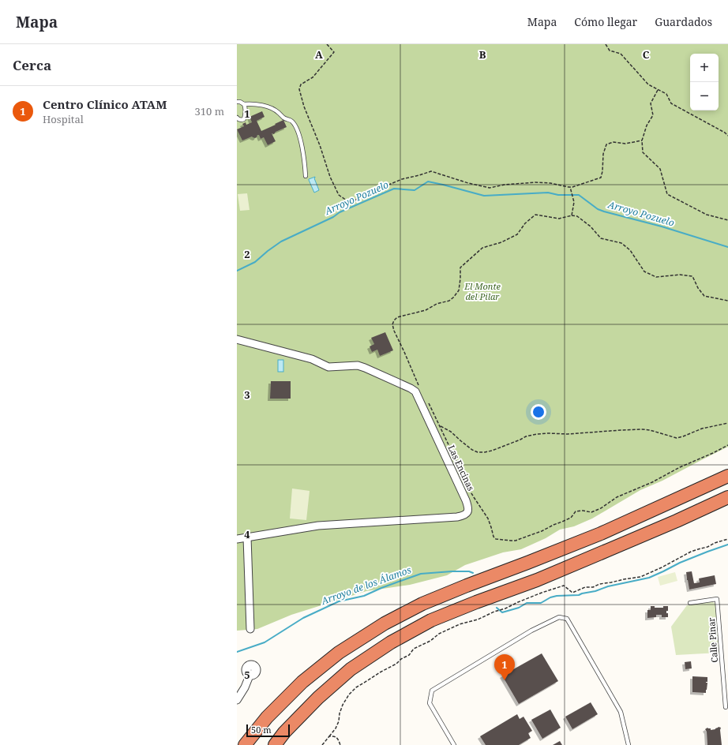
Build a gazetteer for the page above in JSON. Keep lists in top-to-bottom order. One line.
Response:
{"streets":{"street":["Las Encinas"],"lane":["Calle Pinar"]},"water":["Arroyo Pozuelo","Arroyo de los Álamos"],"parks":["El Monte del Pilar"],"scale_bar":"50 m","page":{"header":"Mapa","nav":["Mapa","Cómo llegar","Guardados"],"heading":"Cerca","map_buttons":["+","−"],"list":[{"mark":"1","name":"Centro Clínico ATAM","note":"Hospital","value":"310 m"}],"pins":"1","scale":"50 m"},"grid":{"columns":["A","B","C"],"rows":["1","2","3","4","5"]}}
